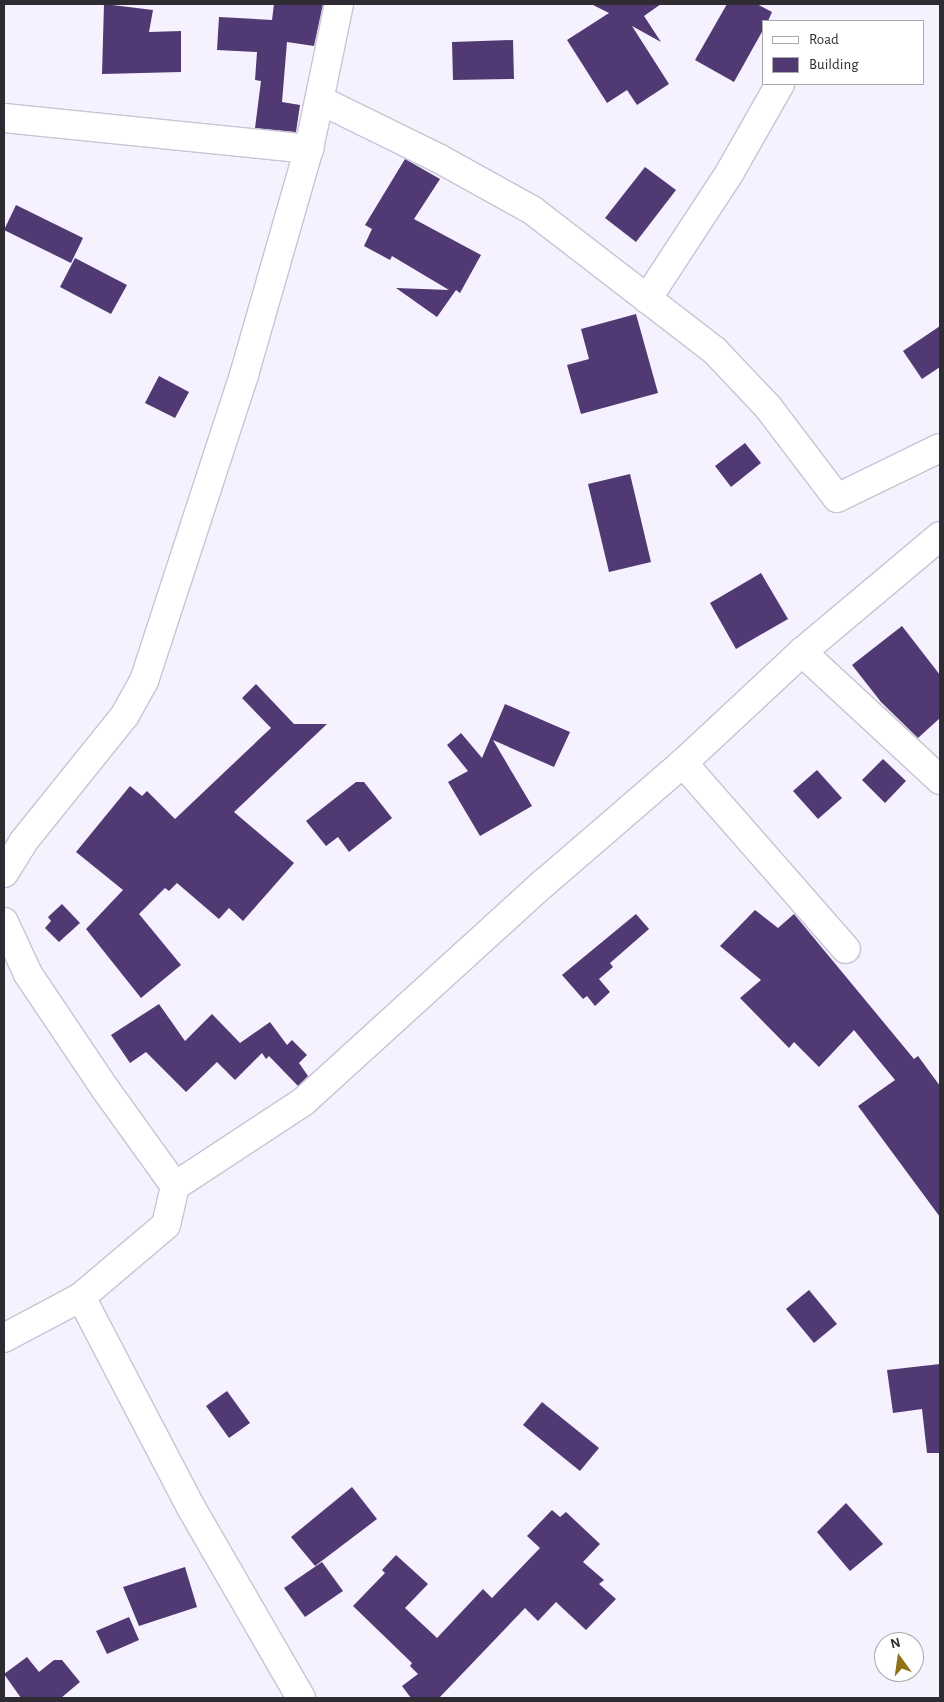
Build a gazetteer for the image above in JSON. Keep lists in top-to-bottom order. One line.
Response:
{"legend":["Road","Building"],"north":"top"}
